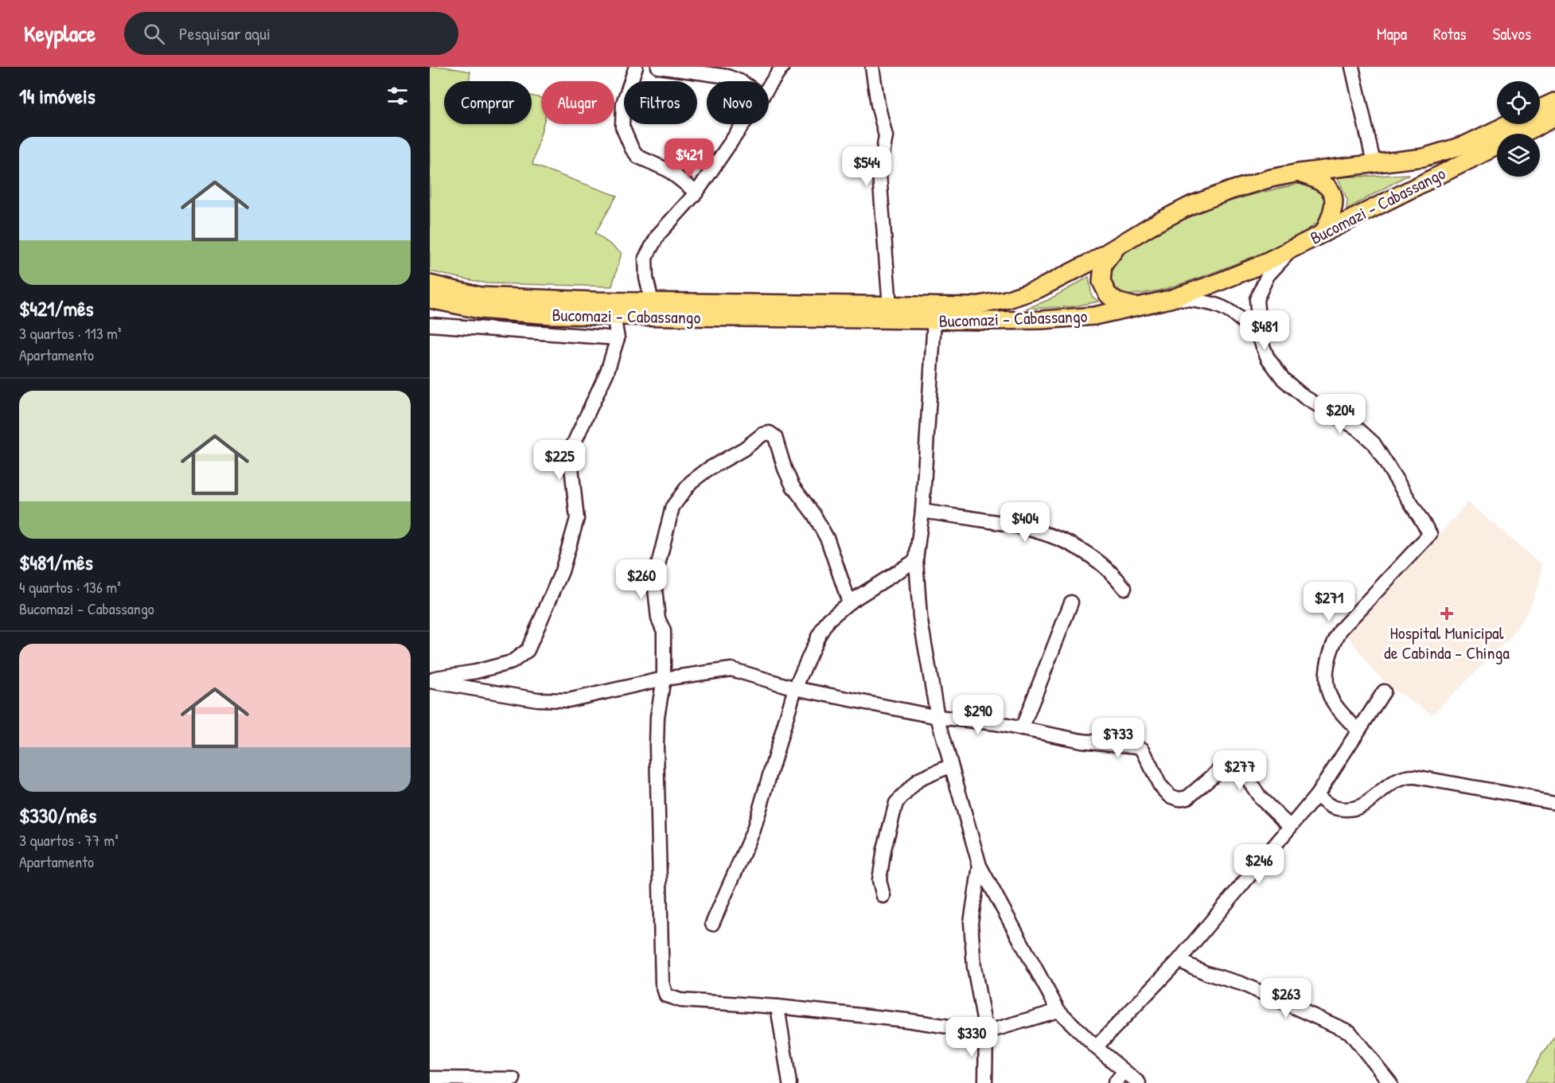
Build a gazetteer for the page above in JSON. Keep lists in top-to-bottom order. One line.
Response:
{"streets":{"main road":["Bucomazi - Cabassango"]},"places":{"health":["Hospital Municipal de Cabinda - Chinga"]},"page":{"header":"Keyplace","search":"Pesquisar aqui","nav":["Mapa","Rotas","Salvos"],"heading":"14 imóveis","chip":["Comprar","Alugar","Filtros","Novo"],"list":[{"name":"$421/mês","note":"3 quartos · 113 m² · Apartamento"},{"name":"$481/mês","note":"4 quartos · 136 m² · Bucomazi - Cabassango"},{"name":"$330/mês","note":"3 quartos · 77 m² · Apartamento"}],"price":["$421","$544","$481","$204","$225","$404","$260","$271","$290","$733","$277","$246","$263","$330"]}}
